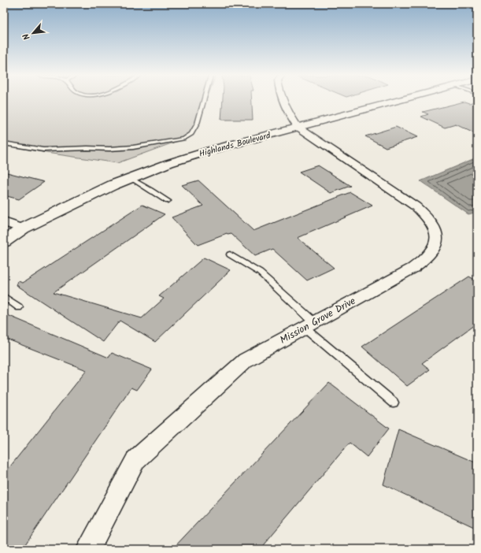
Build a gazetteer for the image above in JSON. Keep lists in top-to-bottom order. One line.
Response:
{"streets":{"street":["Highlands Boulevard","Mission Grove Drive"]},"crossings":[["Highlands Boulevard","Mission Grove Drive"]],"north":"bottom left"}
